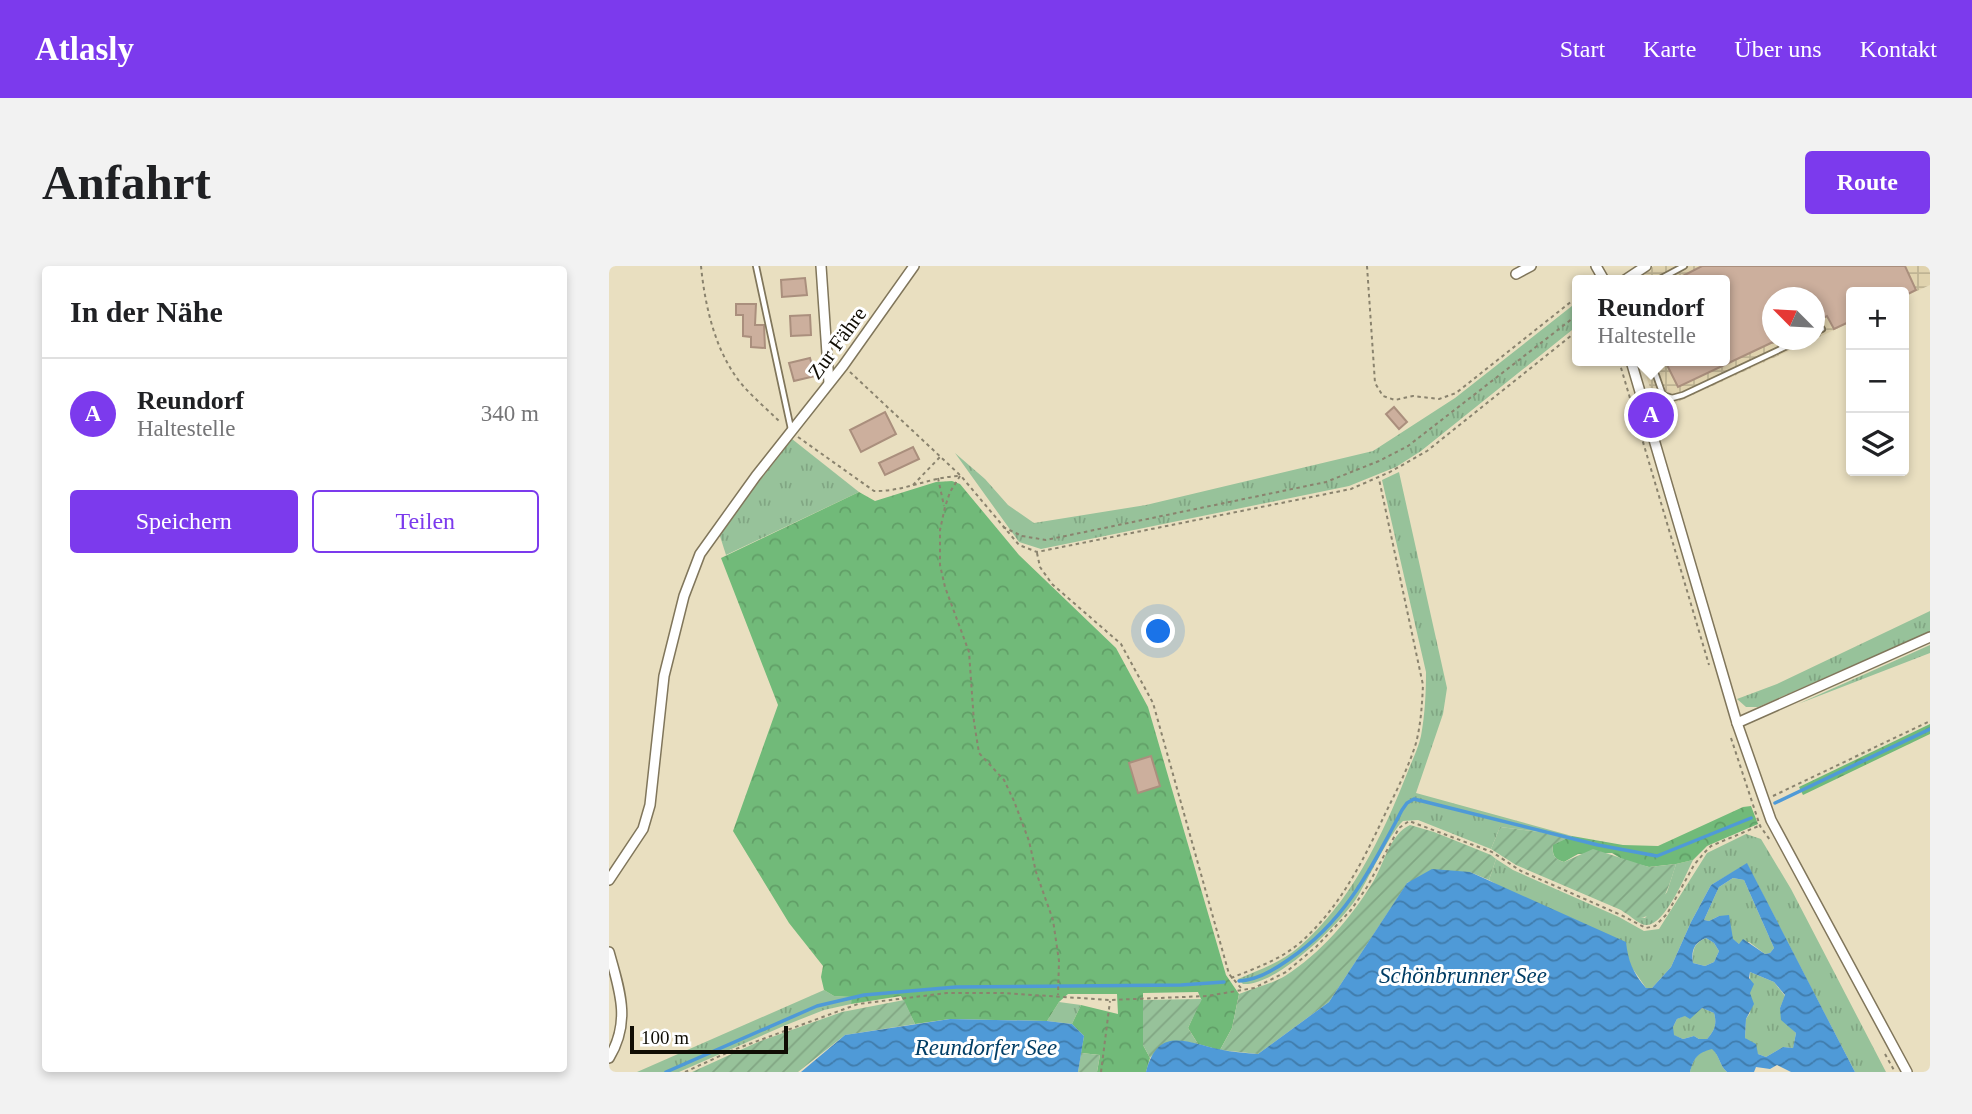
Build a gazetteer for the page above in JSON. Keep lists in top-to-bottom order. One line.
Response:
{"streets":{"street":["Zur Fähre"]},"water":["Schönbrunner See","Reundorfer See"],"scale_bar":"100 m","north":"top left","page":{"header":"Atlasly","nav":["Start","Karte","Über uns","Kontakt"],"buttons":["Route",["Speichern","Teilen"]],"title":"Anfahrt","heading":"In der Nähe","popup":["Reundorf","Haltestelle"],"map_buttons":["+","−"],"list":[{"mark":"A","name":"Reundorf","note":"Haltestelle","value":"340 m"}],"pins":"A","scale":"100 m"}}
